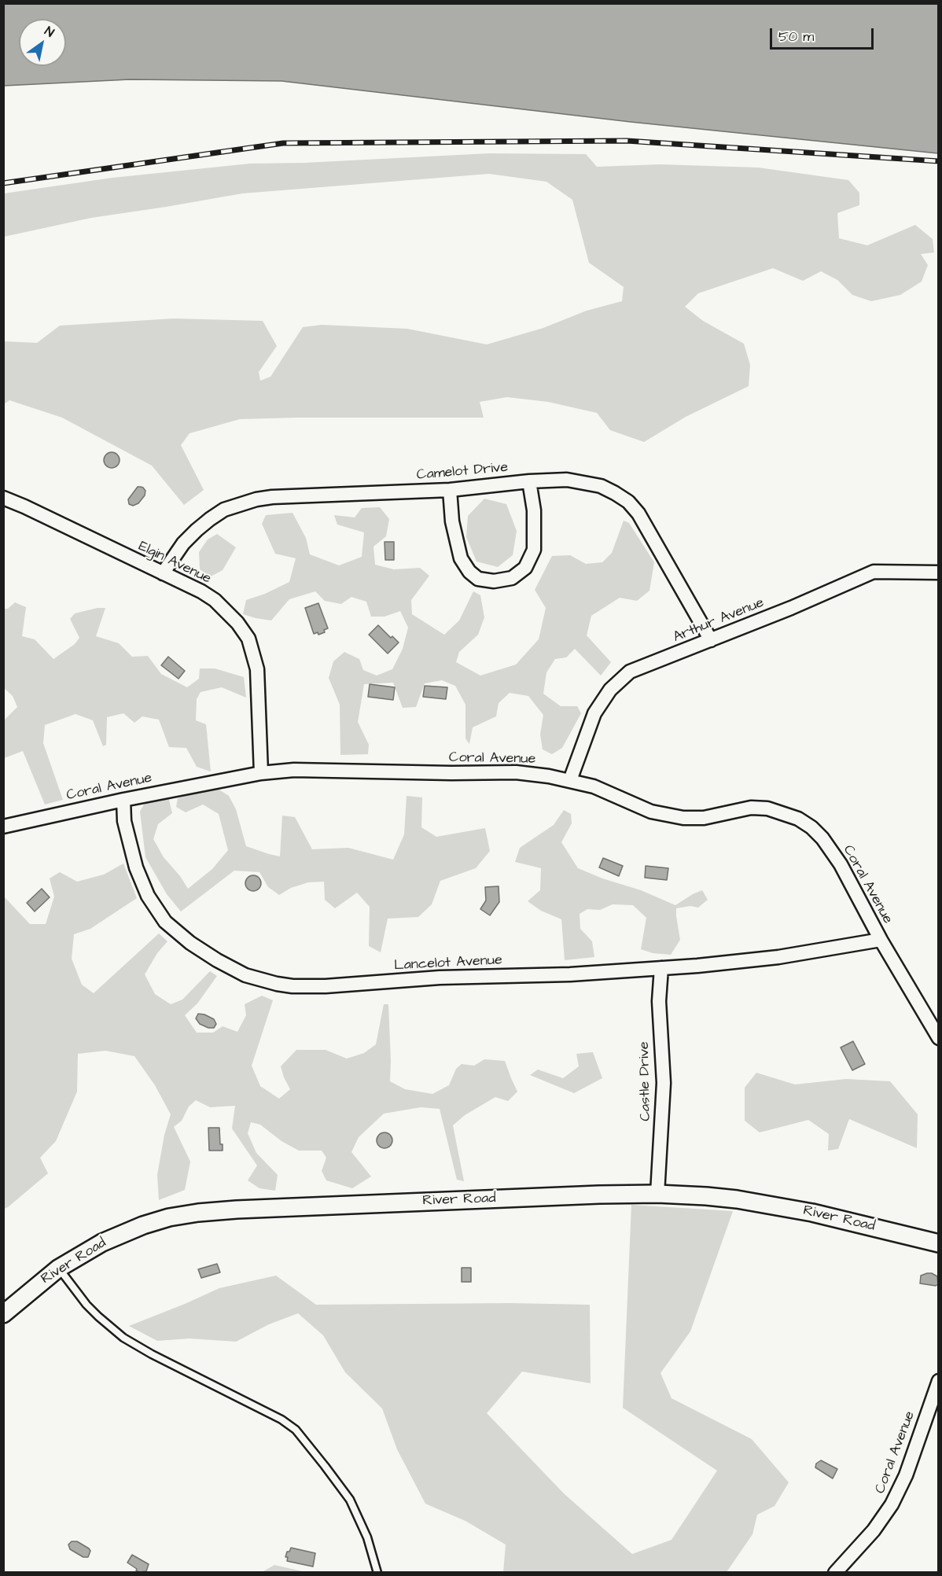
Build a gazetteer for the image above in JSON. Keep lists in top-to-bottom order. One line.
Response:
{"streets":{"street":["Camelot Drive","Elgin Avenue","Arthur Avenue","Coral Avenue","Lancelot Avenue","Castle Drive","River Road"]},"crossings":[["Camelot Drive","Elgin Avenue"],["Camelot Drive","Arthur Avenue"],["Elgin Avenue","Coral Avenue"],["Arthur Avenue","Coral Avenue"],["Coral Avenue","Lancelot Avenue"],["Lancelot Avenue","Castle Drive"],["Castle Drive","River Road"]],"scale_bar":"50 m","north":"top right"}
